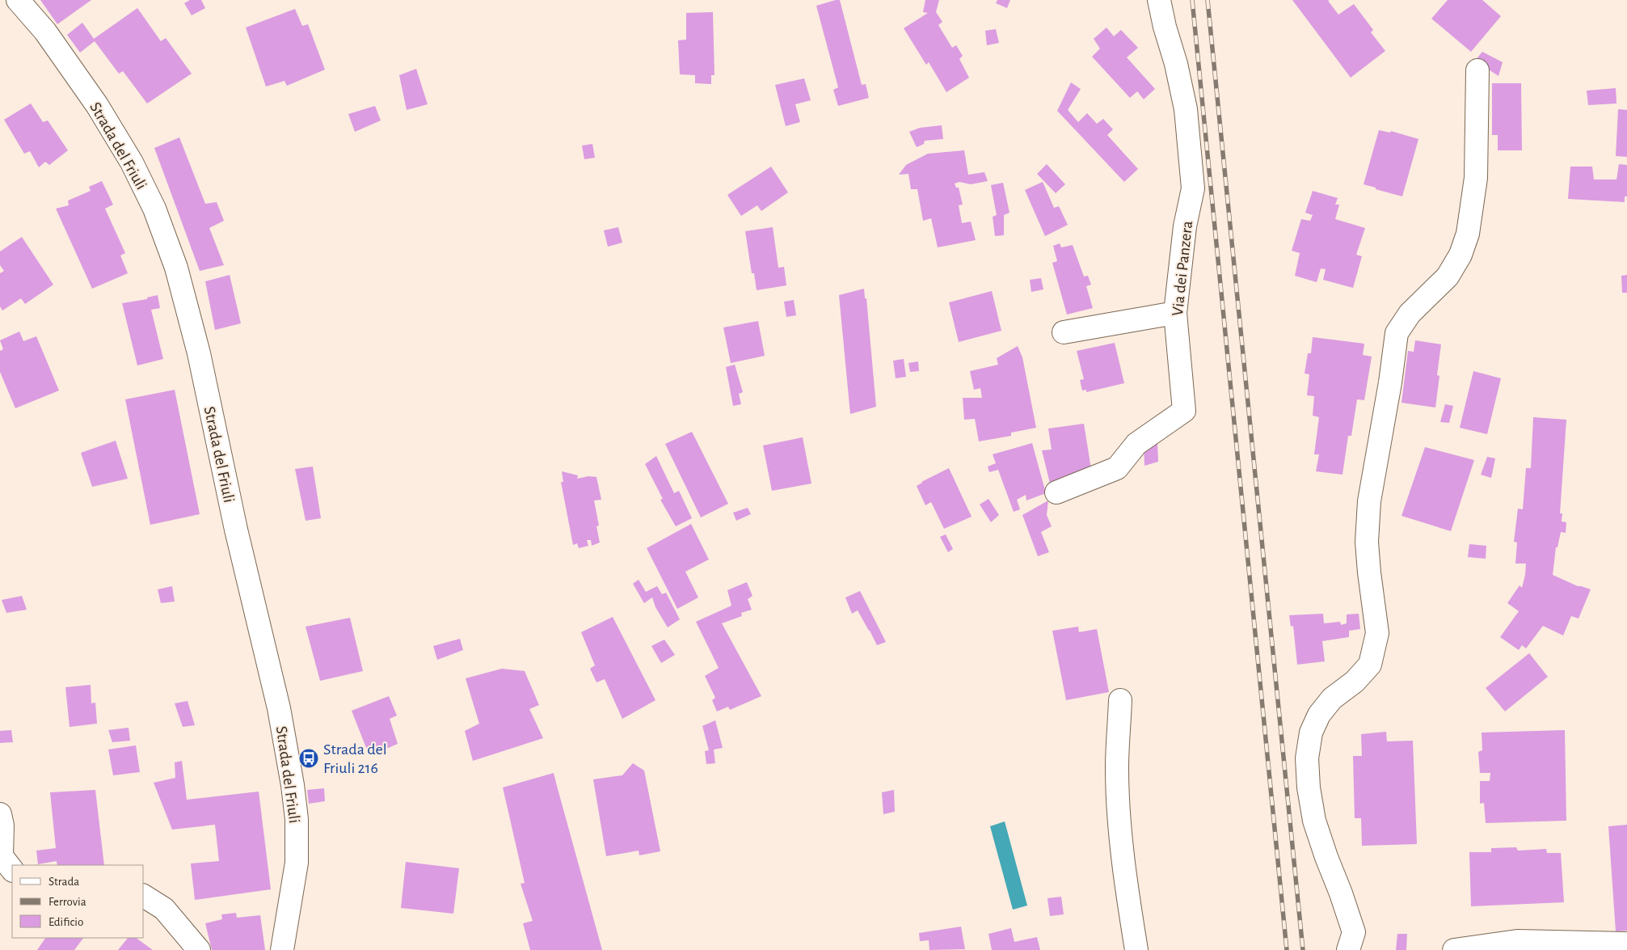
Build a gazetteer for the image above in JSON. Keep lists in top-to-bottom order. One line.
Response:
{"streets":{"street":["Strada del Friuli","Via dei Panzera"]},"places":{"bus stop":["Strada del Friuli 216"]},"legend":["Strada","Ferrovia","Edificio"]}
